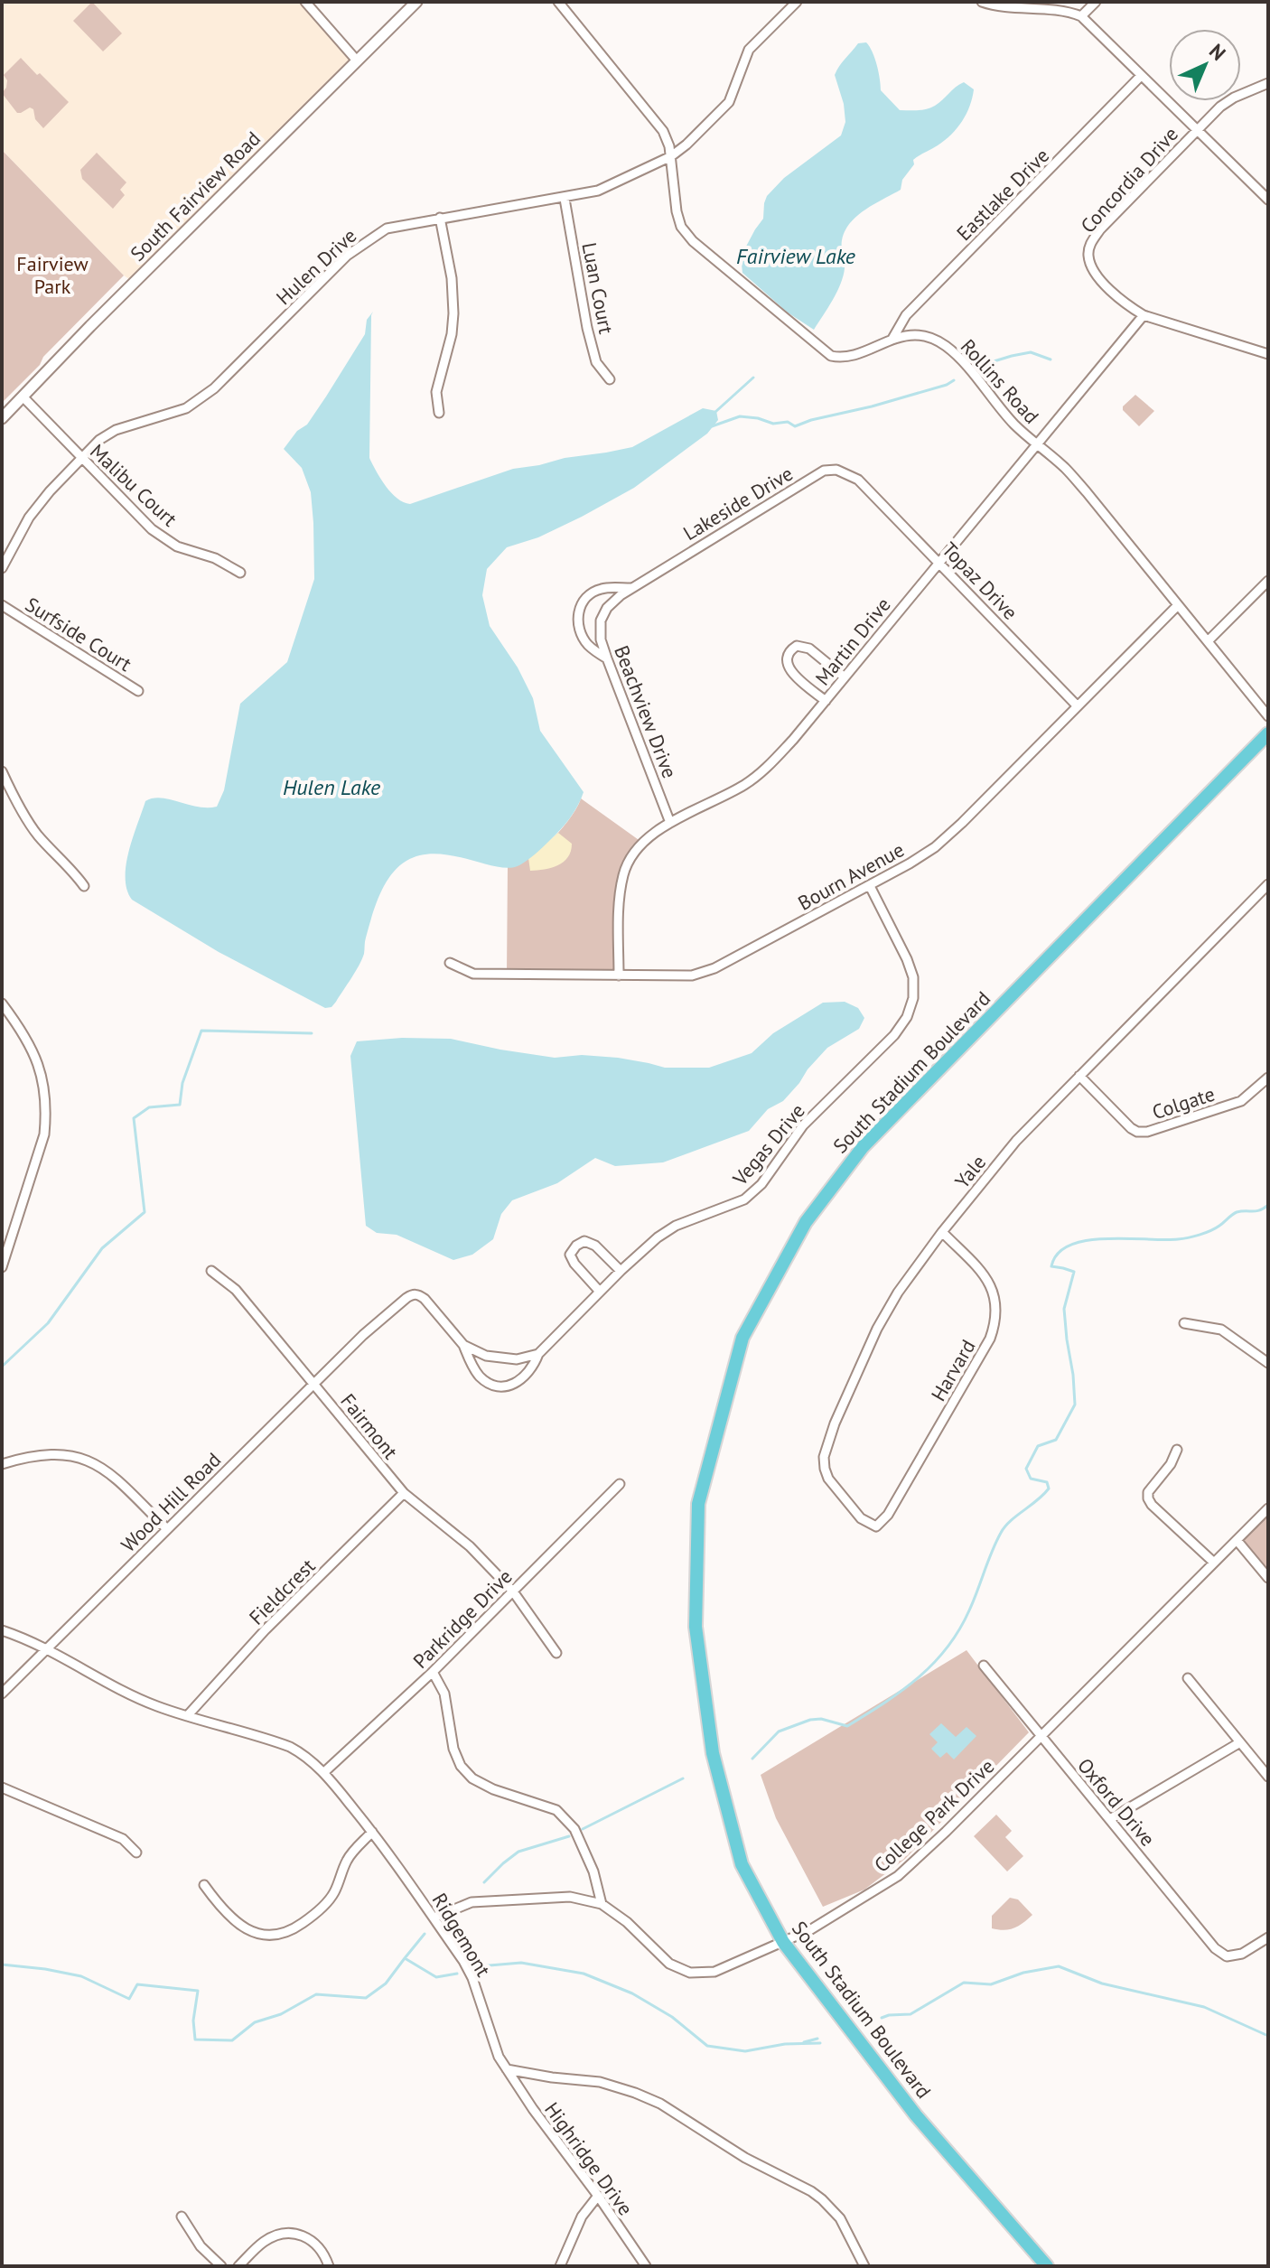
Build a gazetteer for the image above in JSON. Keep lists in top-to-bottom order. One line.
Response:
{"streets":{"main road":["South Stadium Boulevard"],"street":["Concordia Drive","Eastlake Drive","South Fairview Road","Hulen Drive","Luan Court","Rollins Road","Malibu Court","Lakeside Drive","Topaz Drive","Surfside Court","Martin Drive","Beachview Drive","Bourn Avenue","Colgate","Vegas Drive","Yale","Harvard","Fairmont","Wood Hill Road","Fieldcrest","Parkridge Drive","Oxford Drive","College Park Drive","Ridgemont","Highridge Drive"]},"crossings":[["Concordia Drive","Martin Drive"],["Eastlake Drive","Rollins Road"],["South Fairview Road","Malibu Court"],["Hulen Drive","Luan Court"],["Hulen Drive","Rollins Road"],["Hulen Drive","Malibu Court"],["Rollins Road","Martin Drive"],["Rollins Road","Bourn Avenue"],["Lakeside Drive","Topaz Drive"],["Lakeside Drive","Beachview Drive"],["Topaz Drive","Martin Drive"],["Topaz Drive","Bourn Avenue"],["Martin Drive","Beachview Drive"],["Martin Drive","Bourn Avenue"],["Bourn Avenue","Vegas Drive"],["South Stadium Boulevard","College Park Drive"],["Colgate","Yale"],["Vegas Drive","Wood Hill Road"],["Yale","Harvard"],["Fairmont","Wood Hill Road"],["Fairmont","Fieldcrest"],["Fairmont","Parkridge Drive"],["Wood Hill Road","Ridgemont"],["Fieldcrest","Ridgemont"],["Parkridge Drive","Ridgemont"],["Oxford Drive","College Park Drive"],["College Park Drive","Ridgemont"],["Ridgemont","Highridge Drive"]],"water":["Fairview Lake","Hulen Lake"],"parks":["Fairview Park"],"north":"top right"}
